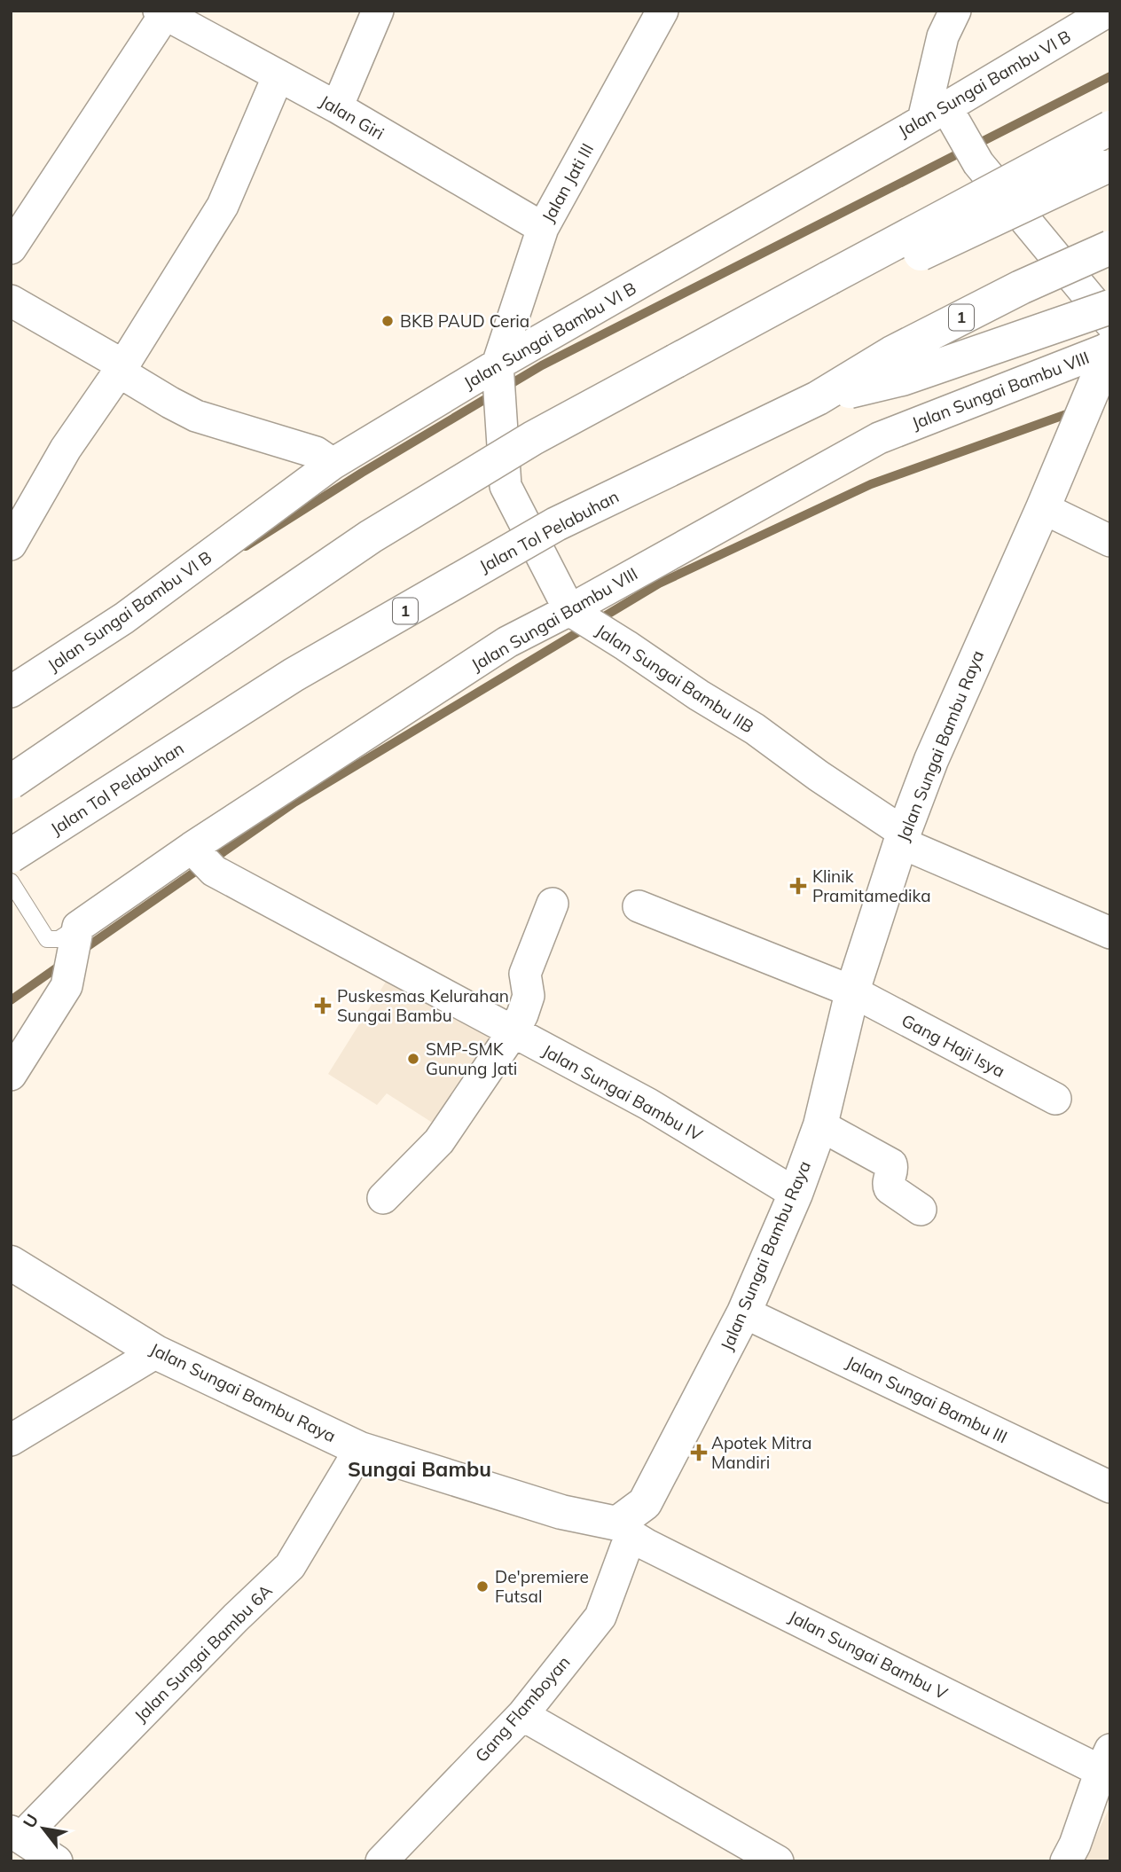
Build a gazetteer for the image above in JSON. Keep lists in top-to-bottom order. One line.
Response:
{"streets":{"main road":["1","Jalan Tol Pelabuhan","Jalan Sungai Bambu Raya"],"street":["Jalan Sungai Bambu VI B","Jalan Giri","Jalan Jati III","Jalan Sungai Bambu VIII","Jalan Sungai Bambu IIB","Gang Haji Isya","Jalan Sungai Bambu IV","Jalan Sungai Bambu III","Jalan Sungai Bambu 6A","Jalan Sungai Bambu V","Gang Flamboyan"]},"crossings":[["Jalan Sungai Bambu VI B","Jalan Jati III"],["Jalan Sungai Bambu VI B","Jalan Sungai Bambu IIB"],["Jalan Giri","Jalan Jati III"],["Jalan Jati III","Jalan Sungai Bambu IIB"],["Jalan Sungai Bambu VIII","Jalan Sungai Bambu IIB"],["Jalan Sungai Bambu VIII","Jalan Sungai Bambu Raya"],["Jalan Sungai Bambu VIII","Jalan Sungai Bambu IV"],["Jalan Sungai Bambu IIB","Jalan Sungai Bambu Raya"],["Jalan Sungai Bambu Raya","Gang Haji Isya"],["Jalan Sungai Bambu Raya","Jalan Sungai Bambu IV"],["Jalan Sungai Bambu Raya","Jalan Sungai Bambu III"],["Jalan Sungai Bambu Raya","Jalan Sungai Bambu 6A"],["Jalan Sungai Bambu Raya","Jalan Sungai Bambu V"],["Jalan Sungai Bambu Raya","Gang Flamboyan"],["Jalan Sungai Bambu V","Gang Flamboyan"]],"districts":["Sungai Bambu"],"places":{"other":["BKB PAUD Ceria","SMP-SMK Gunung Jati","De'premiere Futsal"],"health":["Klinik Pramitamedika","Puskesmas Kelurahan Sungai Bambu","Apotek Mitra Mandiri"]},"north":"top left"}
